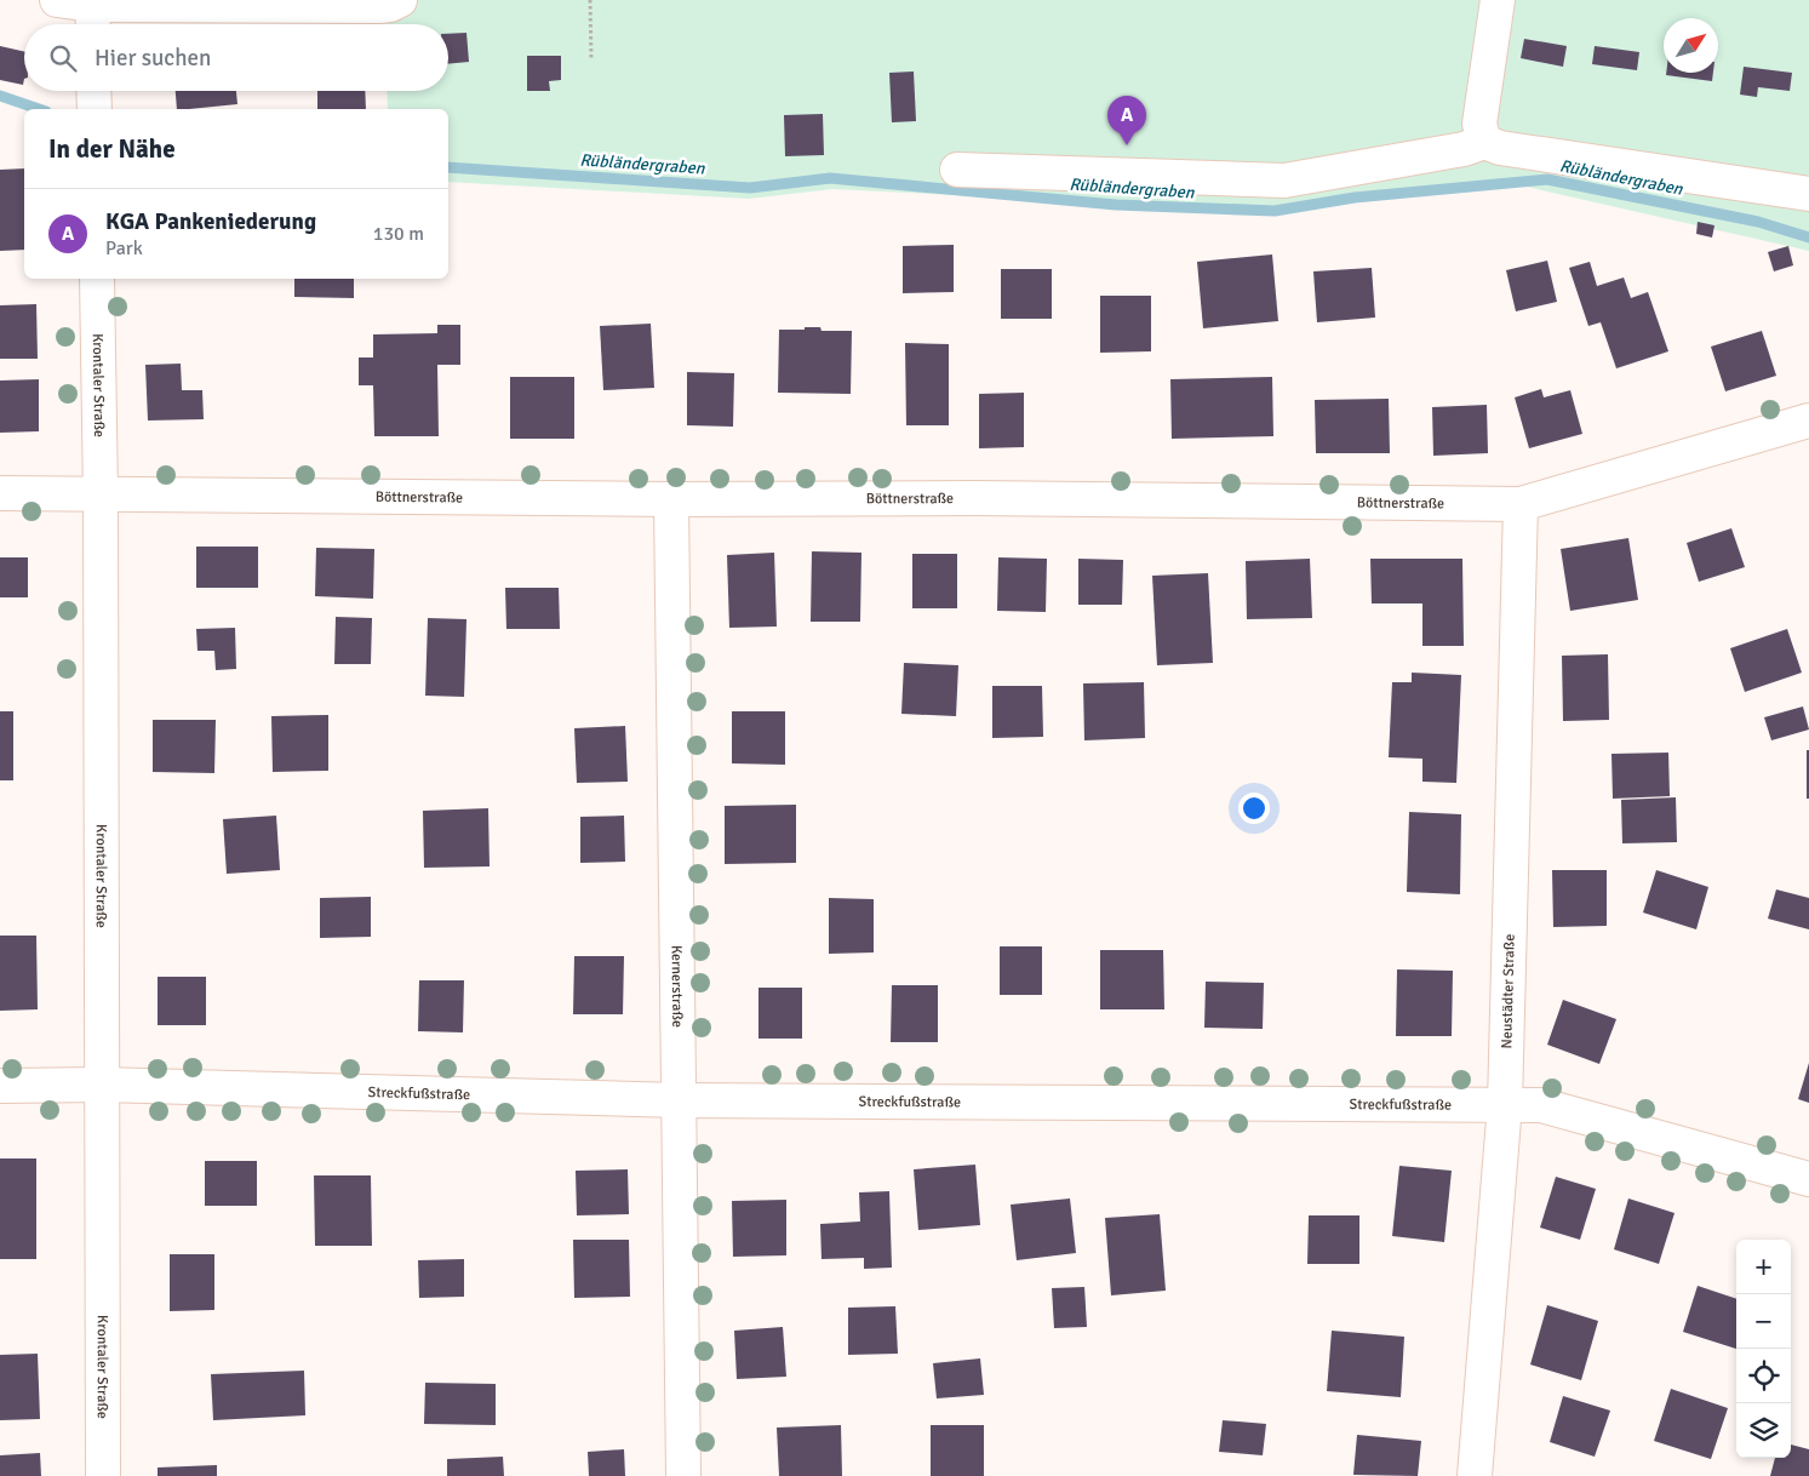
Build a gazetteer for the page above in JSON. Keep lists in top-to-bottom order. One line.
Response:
{"streets":{"street":["Krontaler Straße","Böttnerstraße","Kernerstraße","Neustädter Straße","Streckfußstraße"]},"crossings":[["Krontaler Straße","Böttnerstraße"],["Krontaler Straße","Streckfußstraße"],["Böttnerstraße","Kernerstraße"],["Böttnerstraße","Neustädter Straße"],["Kernerstraße","Streckfußstraße"],["Neustädter Straße","Streckfußstraße"]],"water":["Rübländergraben"],"north":"top right","page":{"search":"Hier suchen","pins":"A","heading":"In der Nähe","list":[{"mark":"A","name":"KGA Pankeniederung","note":"Park","value":"130 m"}],"map_buttons":["+","−"]}}
